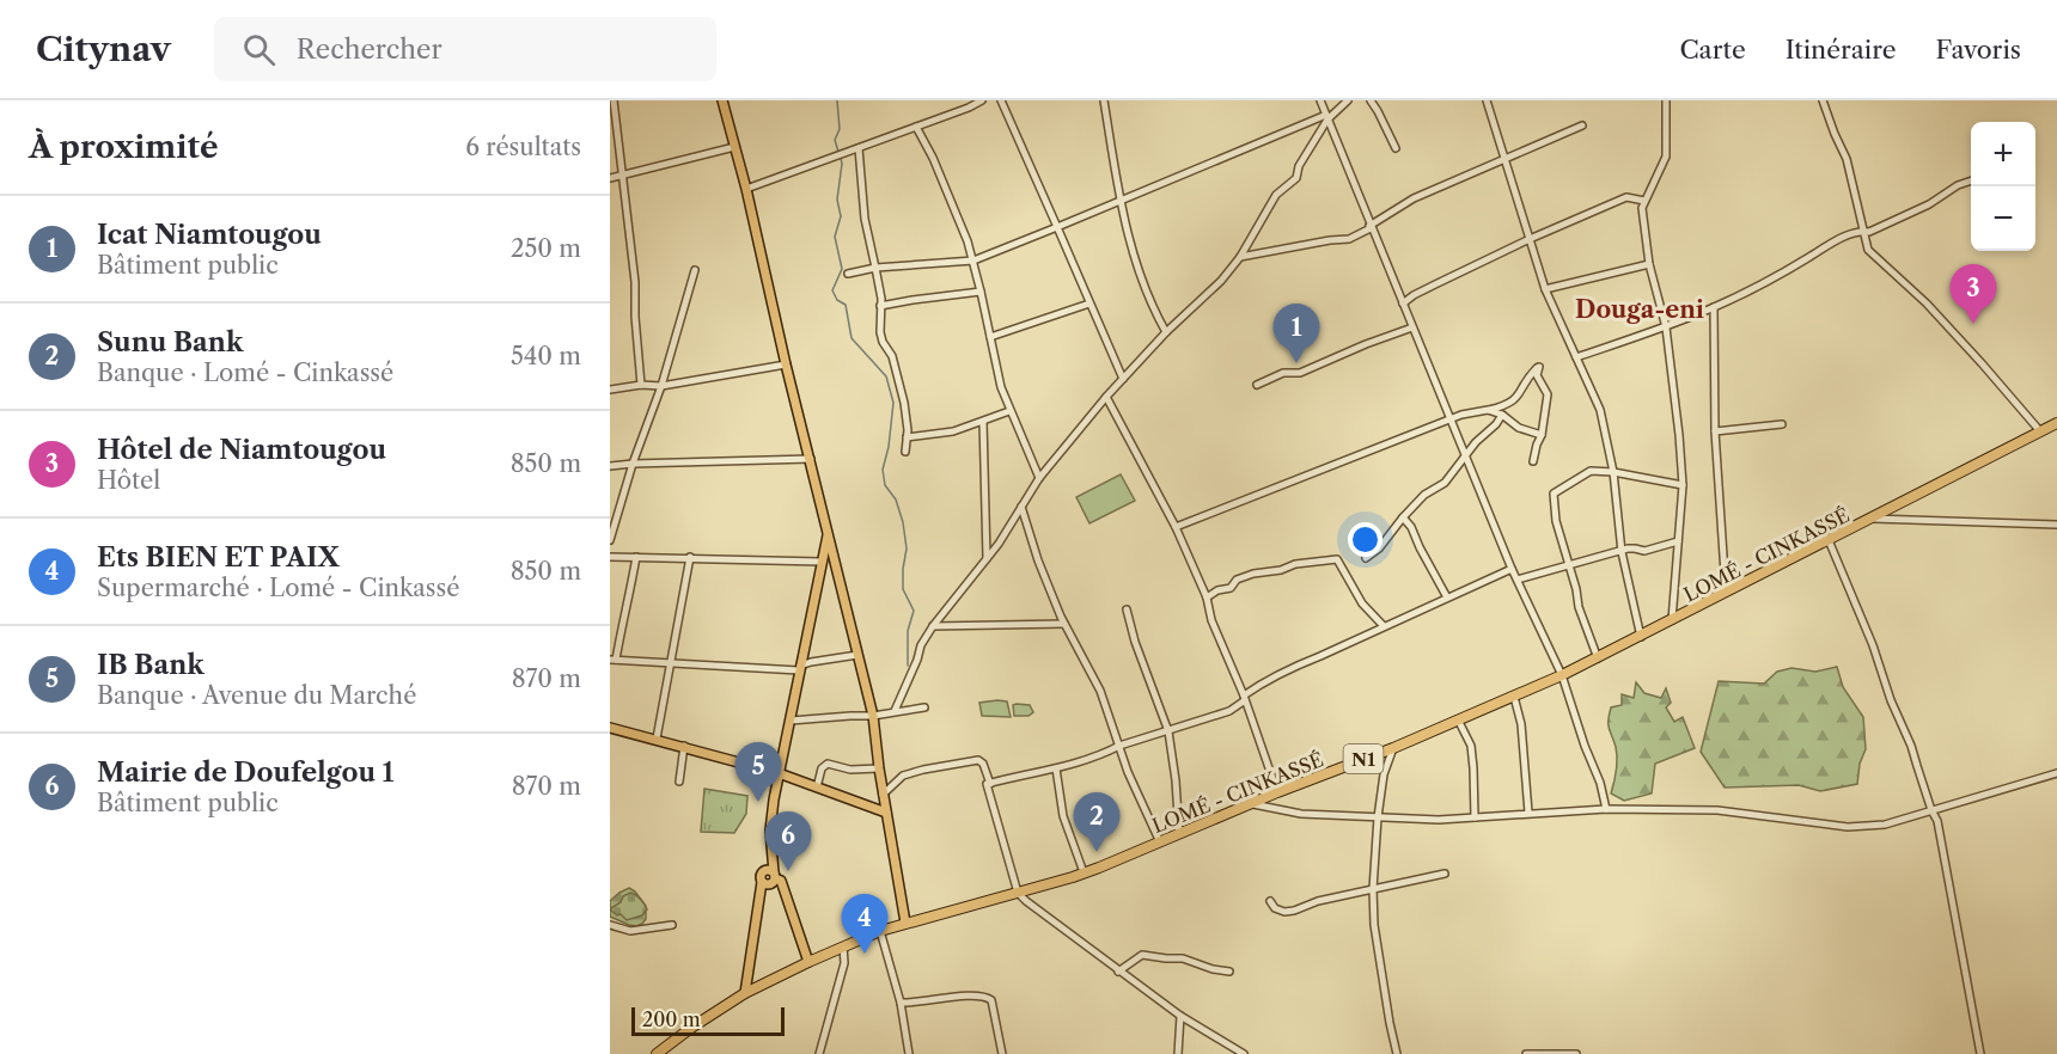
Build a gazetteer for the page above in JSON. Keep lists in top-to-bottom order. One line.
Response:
{"streets":{"highway":["LOMÉ - CINKASSÉ","N1"]},"districts":["Douga-eni"],"scale_bar":"200 m","page":{"header":"Citynav","search":"Rechercher","nav":["Carte","Itinéraire","Favoris"],"heading":["À proximité","6 résultats"],"map_buttons":["+","−"],"list":[{"mark":"1","name":"Icat Niamtougou","note":"Bâtiment public","value":"250 m"},{"mark":"2","name":"Sunu Bank","note":"Banque · Lomé - Cinkassé","value":"540 m"},{"mark":"3","name":"Hôtel de Niamtougou","note":"Hôtel","value":"850 m"},{"mark":"4","name":"Ets BIEN ET PAIX","note":"Supermarché · Lomé - Cinkassé","value":"850 m"},{"mark":"5","name":"IB Bank","note":"Banque · Avenue du Marché","value":"870 m"},{"mark":"6","name":"Mairie de Doufelgou 1","note":"Bâtiment public","value":"870 m"}],"pins":["3","1","5","2","6","4"],"scale":"200 m"}}
